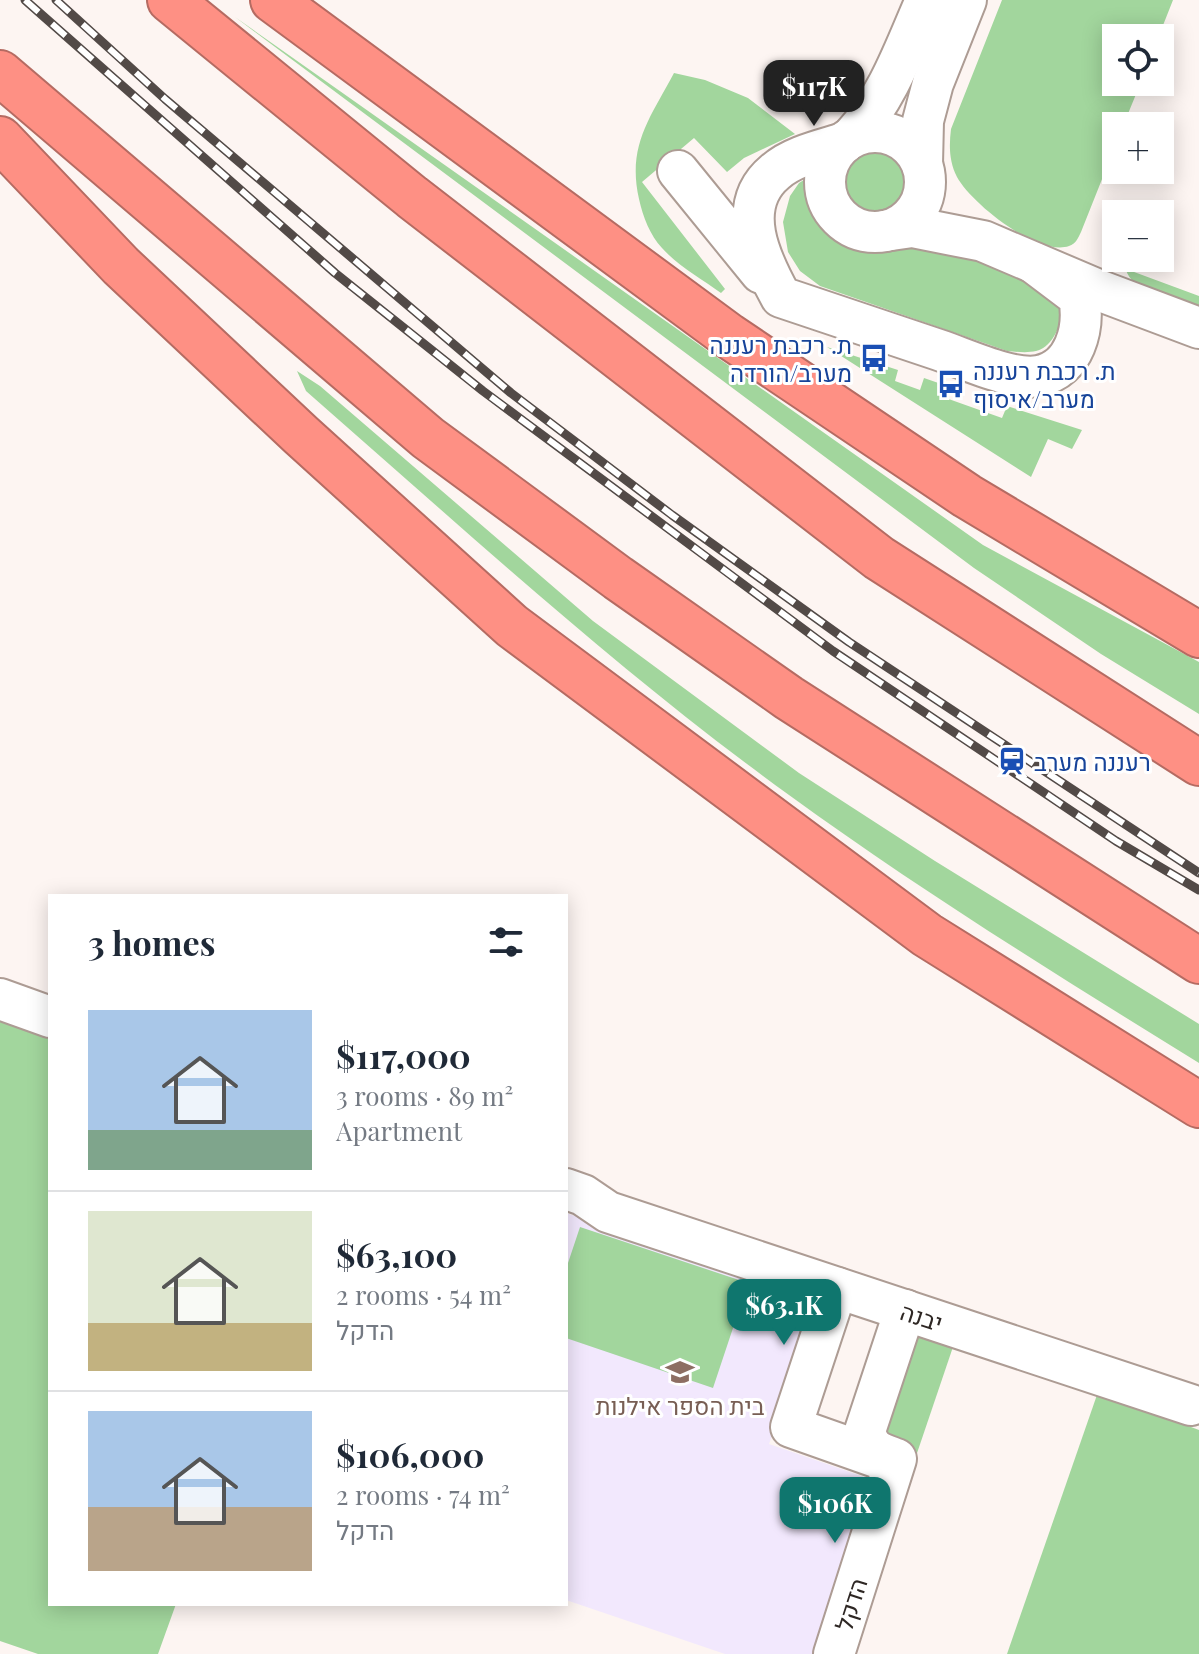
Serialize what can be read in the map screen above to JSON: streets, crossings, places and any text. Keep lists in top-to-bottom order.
{
  "streets": {
    "street": ["יבנה", "הדקל"]
  },
  "places": {
    "bus stop": ["ת. רכבת רעננה מערב/הורדה", "ת. רכבת רעננה מערב/איסוף"],
    "station": ["רעננה מערב"],
    "school or university": ["בית הספר אילנות"]
  },
  "page": {
    "map_buttons": ["+", "−"],
    "price": ["$117K", "$63.1K", "$106K"],
    "heading": "3 homes",
    "list": [
      {
        "name": "$117,000",
        "note": "3 rooms · 89 m² · Apartment"
      },
      {
        "name": "$63,100",
        "note": "2 rooms · 54 m² · הדקל"
      },
      {
        "name": "$106,000",
        "note": "2 rooms · 74 m² · הדקל"
      }
    ]
  }
}
